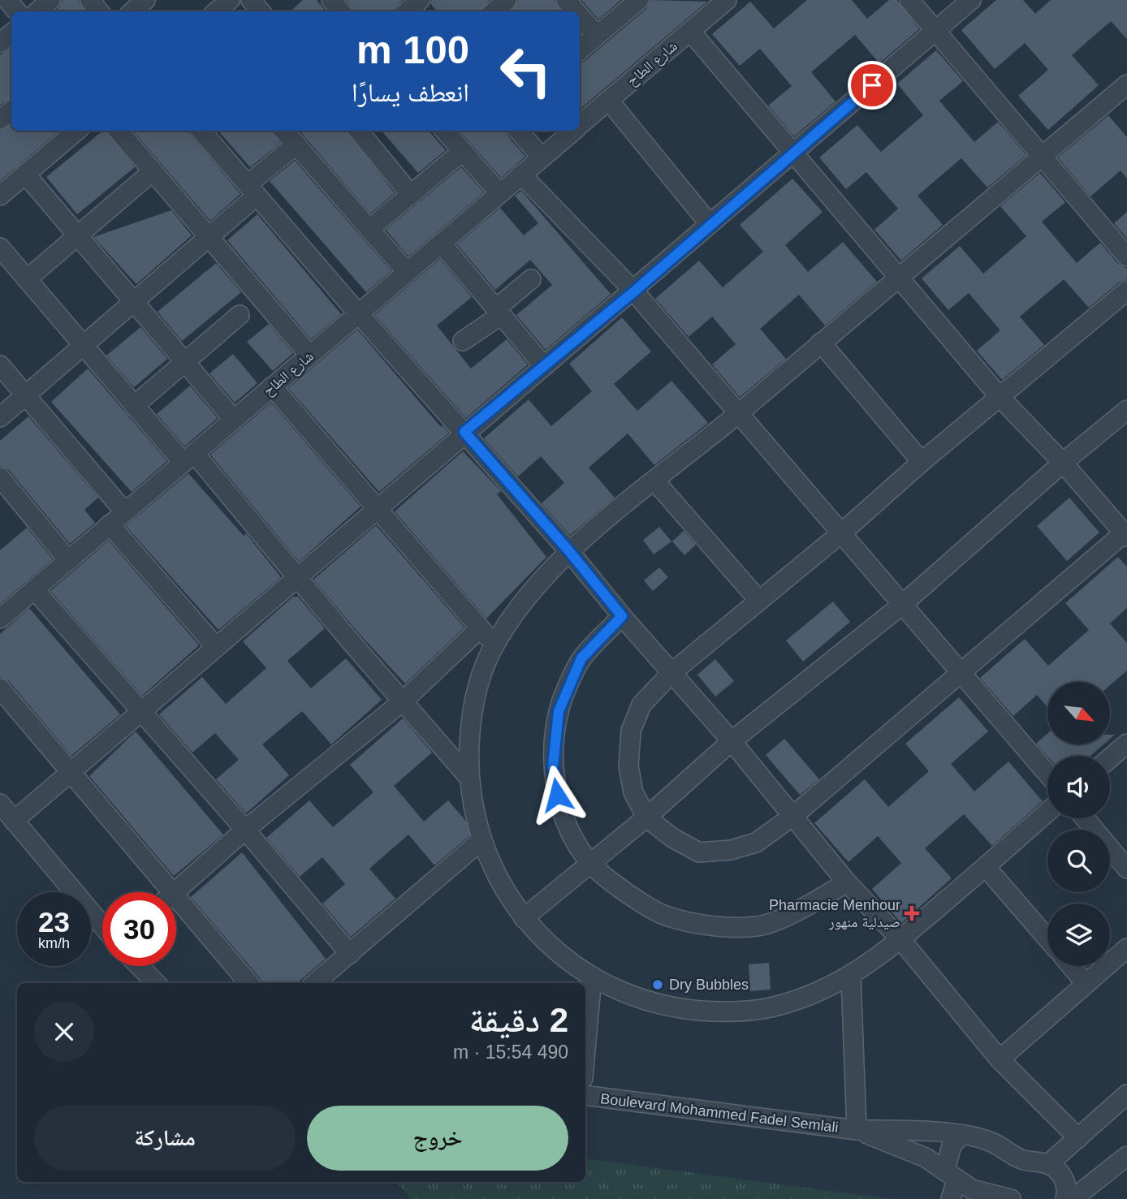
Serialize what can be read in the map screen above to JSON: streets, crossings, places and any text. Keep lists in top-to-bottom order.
{
  "streets": {
    "street": ["شارع الطاح", "Boulevard Mohammed Fadel Semlali"]
  },
  "places": {
    "health": ["Pharmacie Menhour صيدلية منهور"],
    "other": ["Dry Bubbles"]
  },
  "north": "bottom right",
  "page": {
    "turn": ["100 m", "انعطف يسارًا"],
    "speed": "23 km/h",
    "limit": "30",
    "heading": ["2 دقيقة", "490 m · 15:54"],
    "buttons": ["خروج", "مشاركة"]
  }
}
